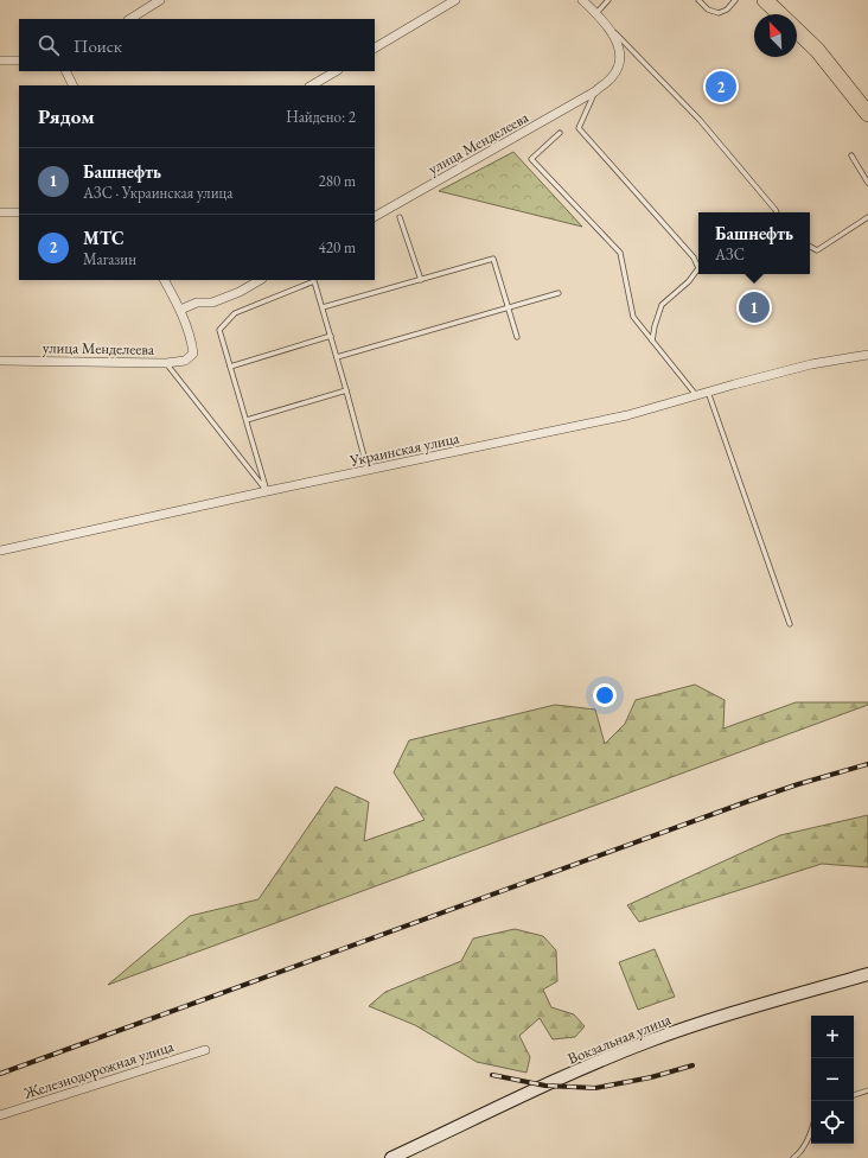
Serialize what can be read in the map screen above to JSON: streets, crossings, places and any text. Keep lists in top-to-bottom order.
{
  "streets": {
    "street": [
      "улица Менделеева",
      "Украинская улица",
      "Вокзальная улица",
      "Железнодорожная улица"
    ]
  },
  "north": "top left",
  "page": {
    "search": "Поиск",
    "pins": ["2", "1"],
    "heading": ["Рядом", "Найдено: 2"],
    "list": [
      {
        "mark": "1",
        "name": "Башнефть",
        "note": "АЗС · Украинская улица",
        "value": "280 m"
      },
      {
        "mark": "2",
        "name": "МТС",
        "note": "Магазин",
        "value": "420 m"
      }
    ],
    "popup": ["Башнефть", "АЗС"],
    "map_buttons": ["+", "−"]
  }
}
